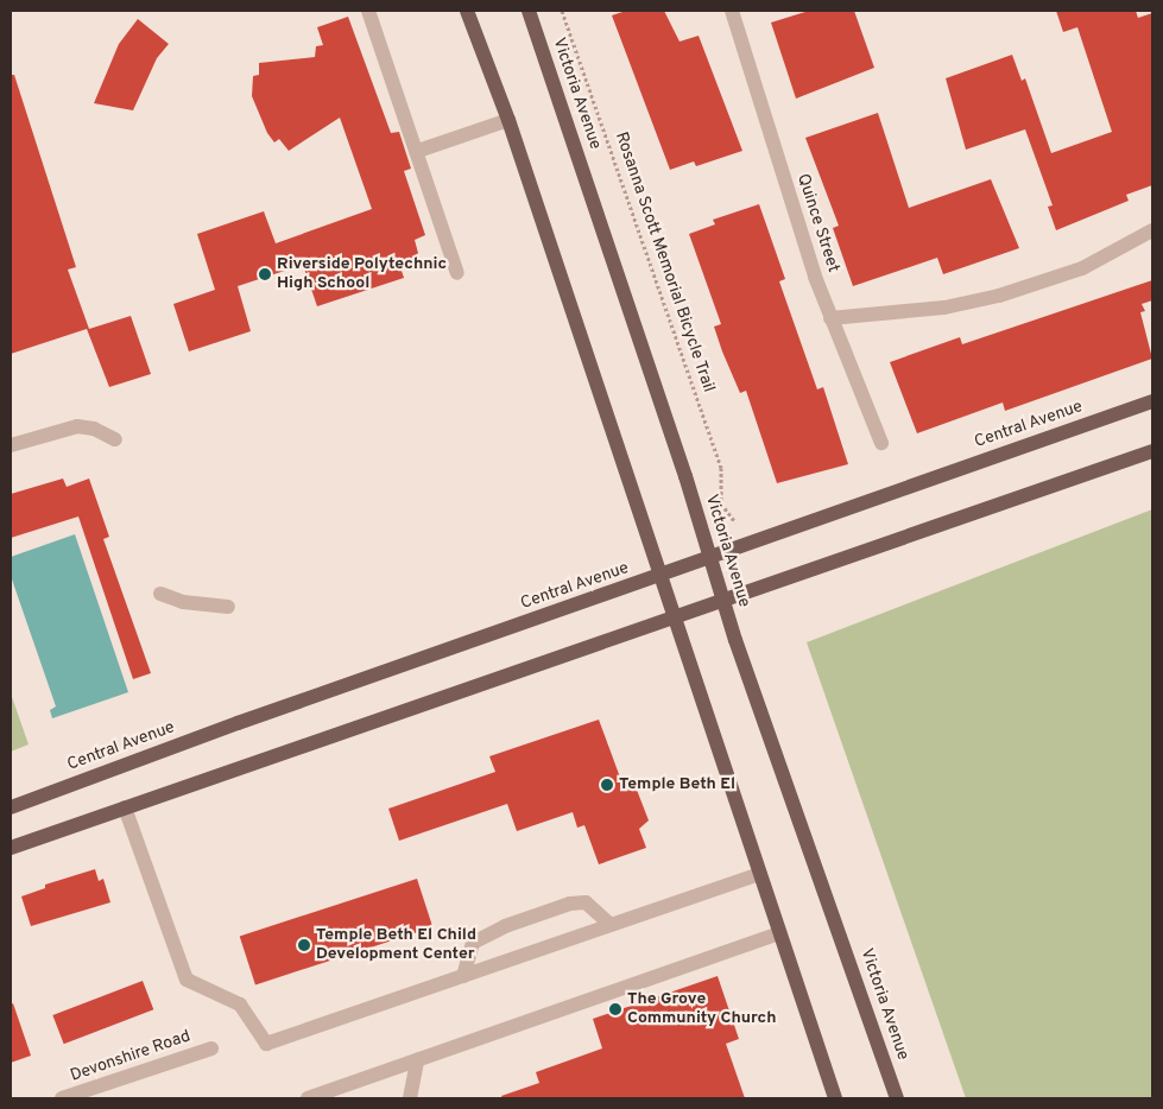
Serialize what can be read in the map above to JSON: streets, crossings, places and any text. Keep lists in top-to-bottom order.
{
  "streets": {
    "main road": ["Victoria Avenue", "Central Avenue"],
    "street": ["Quince Street", "Devonshire Road"],
    "path": ["Rosanna Scott Memorial Bicycle Trail"]
  },
  "crossings": [
    ["Victoria Avenue", "Central Avenue"]
  ],
  "places": [
    "Riverside Polytechnic High School",
    "Temple Beth El",
    "Temple Beth El Child Development Center",
    "The Grove Community Church"
  ]
}
